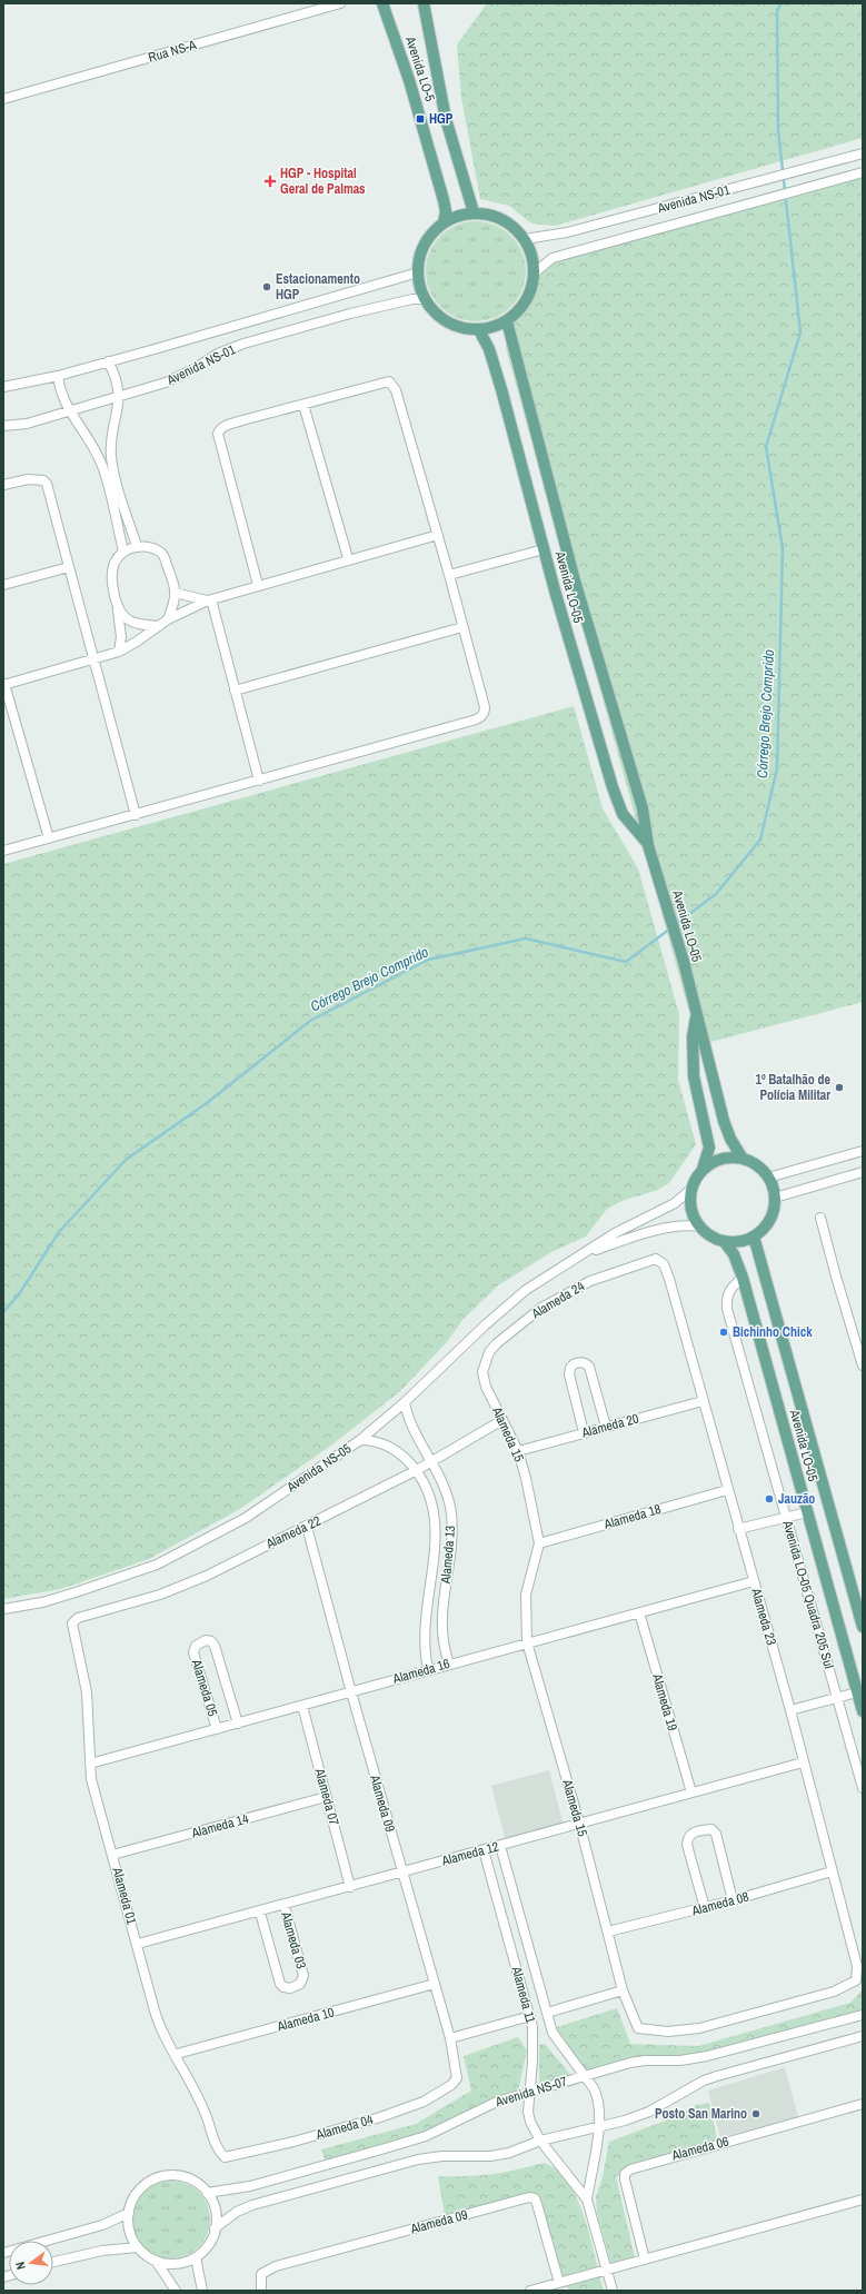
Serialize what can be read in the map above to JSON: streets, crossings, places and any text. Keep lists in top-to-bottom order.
{
  "streets": {
    "main road": ["Avenida LO-5", "Avenida LO-05"],
    "street": [
      "Rua NS-A",
      "Avenida NS-01",
      "Alameda 24",
      "Alameda 20",
      "Alameda 15",
      "Avenida NS-05",
      "Alameda 18",
      "Alameda 22",
      "Alameda 13",
      "Avenida LO-05 Quadra 205 Sul",
      "Alameda 23",
      "Alameda 16",
      "Alameda 05",
      "Alameda 19",
      "Alameda 07",
      "Alameda 09",
      "Alameda 14",
      "Alameda 12",
      "Alameda 01",
      "Alameda 08",
      "Alameda 03",
      "Alameda 11",
      "Alameda 10",
      "Avenida NS-07",
      "Alameda 04",
      "Alameda 06"
    ]
  },
  "crossings": [
    ["Avenida LO-5", "Avenida NS-01"],
    ["Avenida LO-5", "Avenida LO-05"],
    ["Avenida NS-01", "Avenida LO-05"],
    ["Avenida LO-05", "Avenida NS-05"],
    ["Avenida LO-05", "Avenida LO-05 Quadra 205 Sul"],
    ["Alameda 24", "Alameda 15"],
    ["Alameda 24", "Alameda 23"],
    ["Alameda 20", "Alameda 15"],
    ["Alameda 20", "Alameda 23"],
    ["Alameda 15", "Alameda 18"],
    ["Alameda 15", "Alameda 22"],
    ["Alameda 15", "Alameda 23"],
    ["Alameda 15", "Alameda 16"],
    ["Alameda 15", "Alameda 12"],
    ["Alameda 15", "Alameda 08"],
    ["Avenida NS-05", "Alameda 13"],
    ["Alameda 18", "Alameda 23"],
    ["Alameda 22", "Alameda 13"],
    ["Alameda 22", "Alameda 09"],
    ["Alameda 22", "Alameda 01"],
    ["Alameda 13", "Alameda 16"],
    ["Alameda 23", "Alameda 16"],
    ["Alameda 23", "Alameda 12"],
    ["Alameda 23", "Alameda 08"],
    ["Alameda 16", "Alameda 05"],
    ["Alameda 16", "Alameda 19"],
    ["Alameda 16", "Alameda 07"],
    ["Alameda 16", "Alameda 09"],
    ["Alameda 16", "Alameda 01"],
    ["Alameda 19", "Alameda 12"],
    ["Alameda 07", "Alameda 14"],
    ["Alameda 07", "Alameda 12"],
    ["Alameda 09", "Alameda 12"],
    ["Alameda 09", "Alameda 10"],
    ["Alameda 09", "Alameda 04"],
    ["Alameda 14", "Alameda 01"],
    ["Alameda 12", "Alameda 01"],
    ["Alameda 12", "Alameda 03"],
    ["Alameda 12", "Alameda 11"],
    ["Alameda 01", "Alameda 10"],
    ["Alameda 01", "Alameda 04"],
    ["Alameda 11", "Avenida NS-07"]
  ],
  "water": ["Córrego Brejo Comprido"],
  "places": {
    "transit": ["HGP"],
    "health": ["HGP - Hospital Geral de Palmas"],
    "other": [
      "Estacionamento HGP",
      "1º Batalhão de Polícia Militar",
      "Bichinho Chick",
      "Jauzão",
      "Posto San Marino"
    ]
  },
  "north": "left"
}
